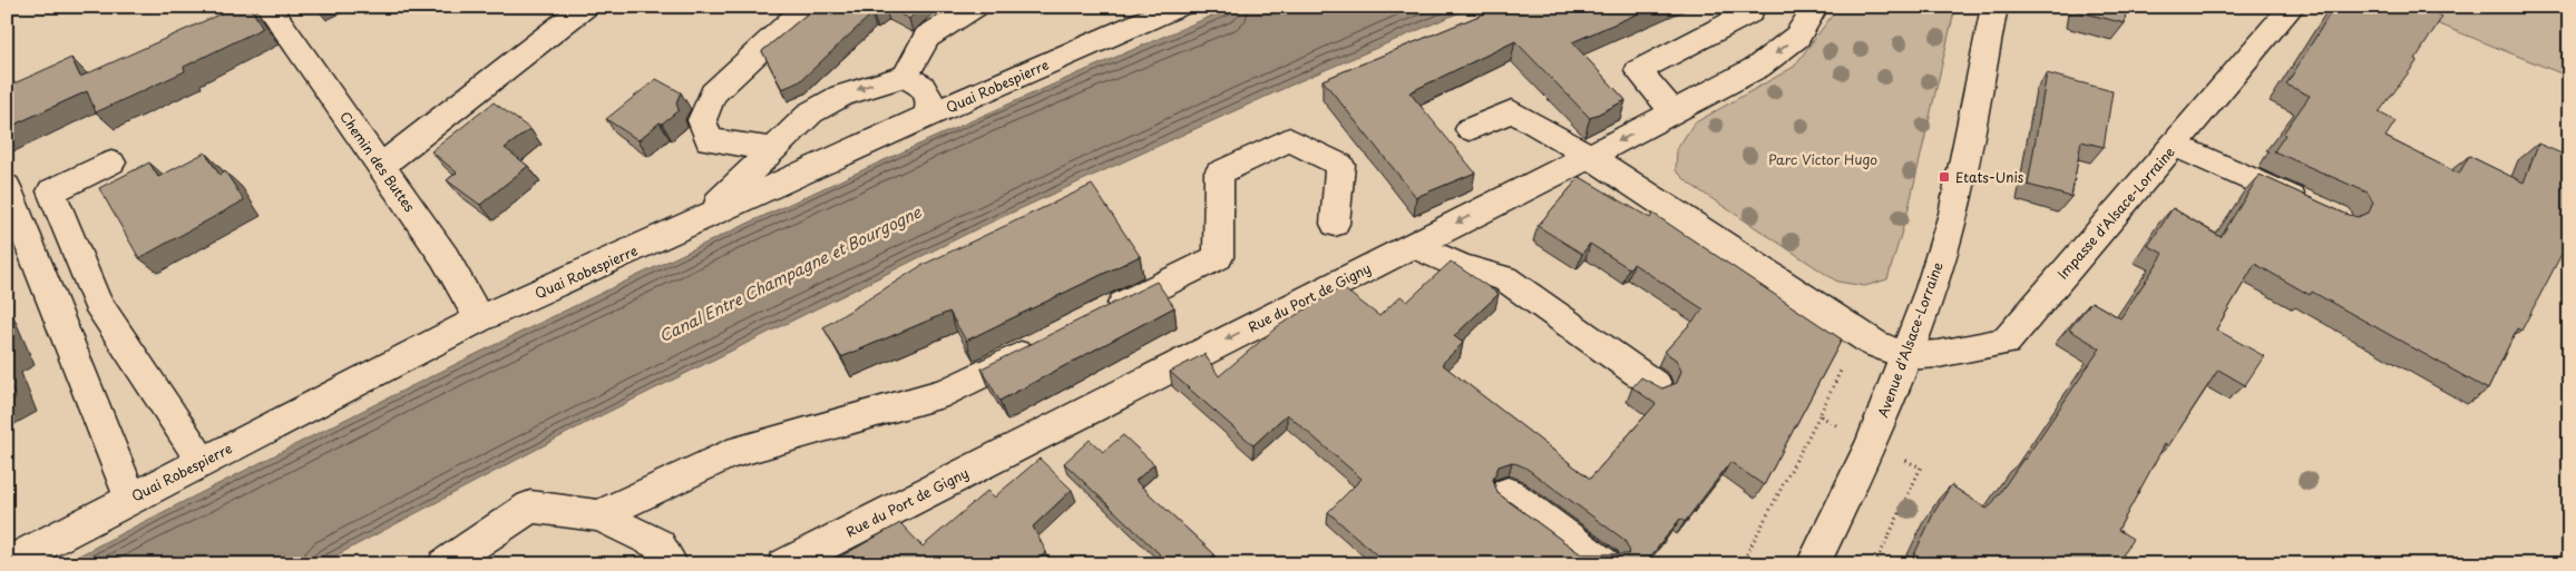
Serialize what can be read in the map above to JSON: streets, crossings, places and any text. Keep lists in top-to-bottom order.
{
  "streets": {
    "street": [
      "Quai Robespierre",
      "Chemin des Buttes",
      "Impasse d'Alsace-Lorraine",
      "Rue du Port de Gigny",
      "Avenue d'Alsace-Lorraine"
    ]
  },
  "crossings": [
    ["Quai Robespierre", "Chemin des Buttes"],
    ["Impasse d'Alsace-Lorraine", "Avenue d'Alsace-Lorraine"]
  ],
  "one_way": ["Rue du Port de Gigny"],
  "water": ["Canal Entre Champagne et Bourgogne"],
  "parks": ["Parc Victor Hugo"],
  "places": {
    "transit": ["Etats-Unis"]
  }
}
